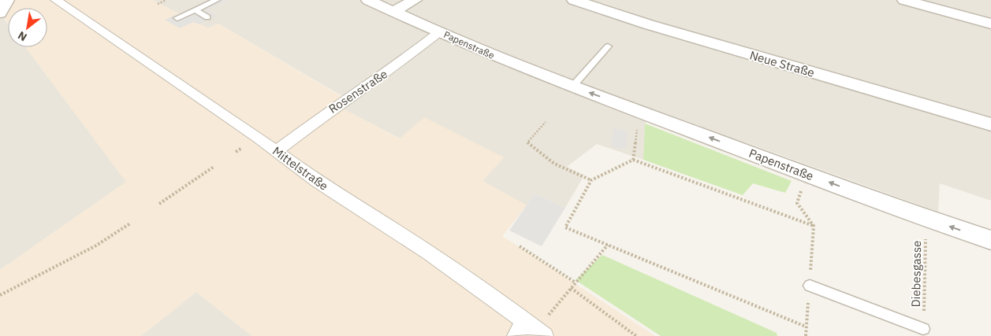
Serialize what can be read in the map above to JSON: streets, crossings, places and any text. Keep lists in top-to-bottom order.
{
  "streets": {
    "street": [
      "Papenstraße",
      "Neue Straße",
      "Rosenstraße",
      "Mittelstraße"
    ],
    "path": ["Diebesgasse"]
  },
  "crossings": [
    ["Papenstraße", "Rosenstraße"],
    ["Papenstraße", "Diebesgasse"],
    ["Rosenstraße", "Mittelstraße"]
  ],
  "one_way": ["Papenstraße"],
  "north": "bottom left"
}
